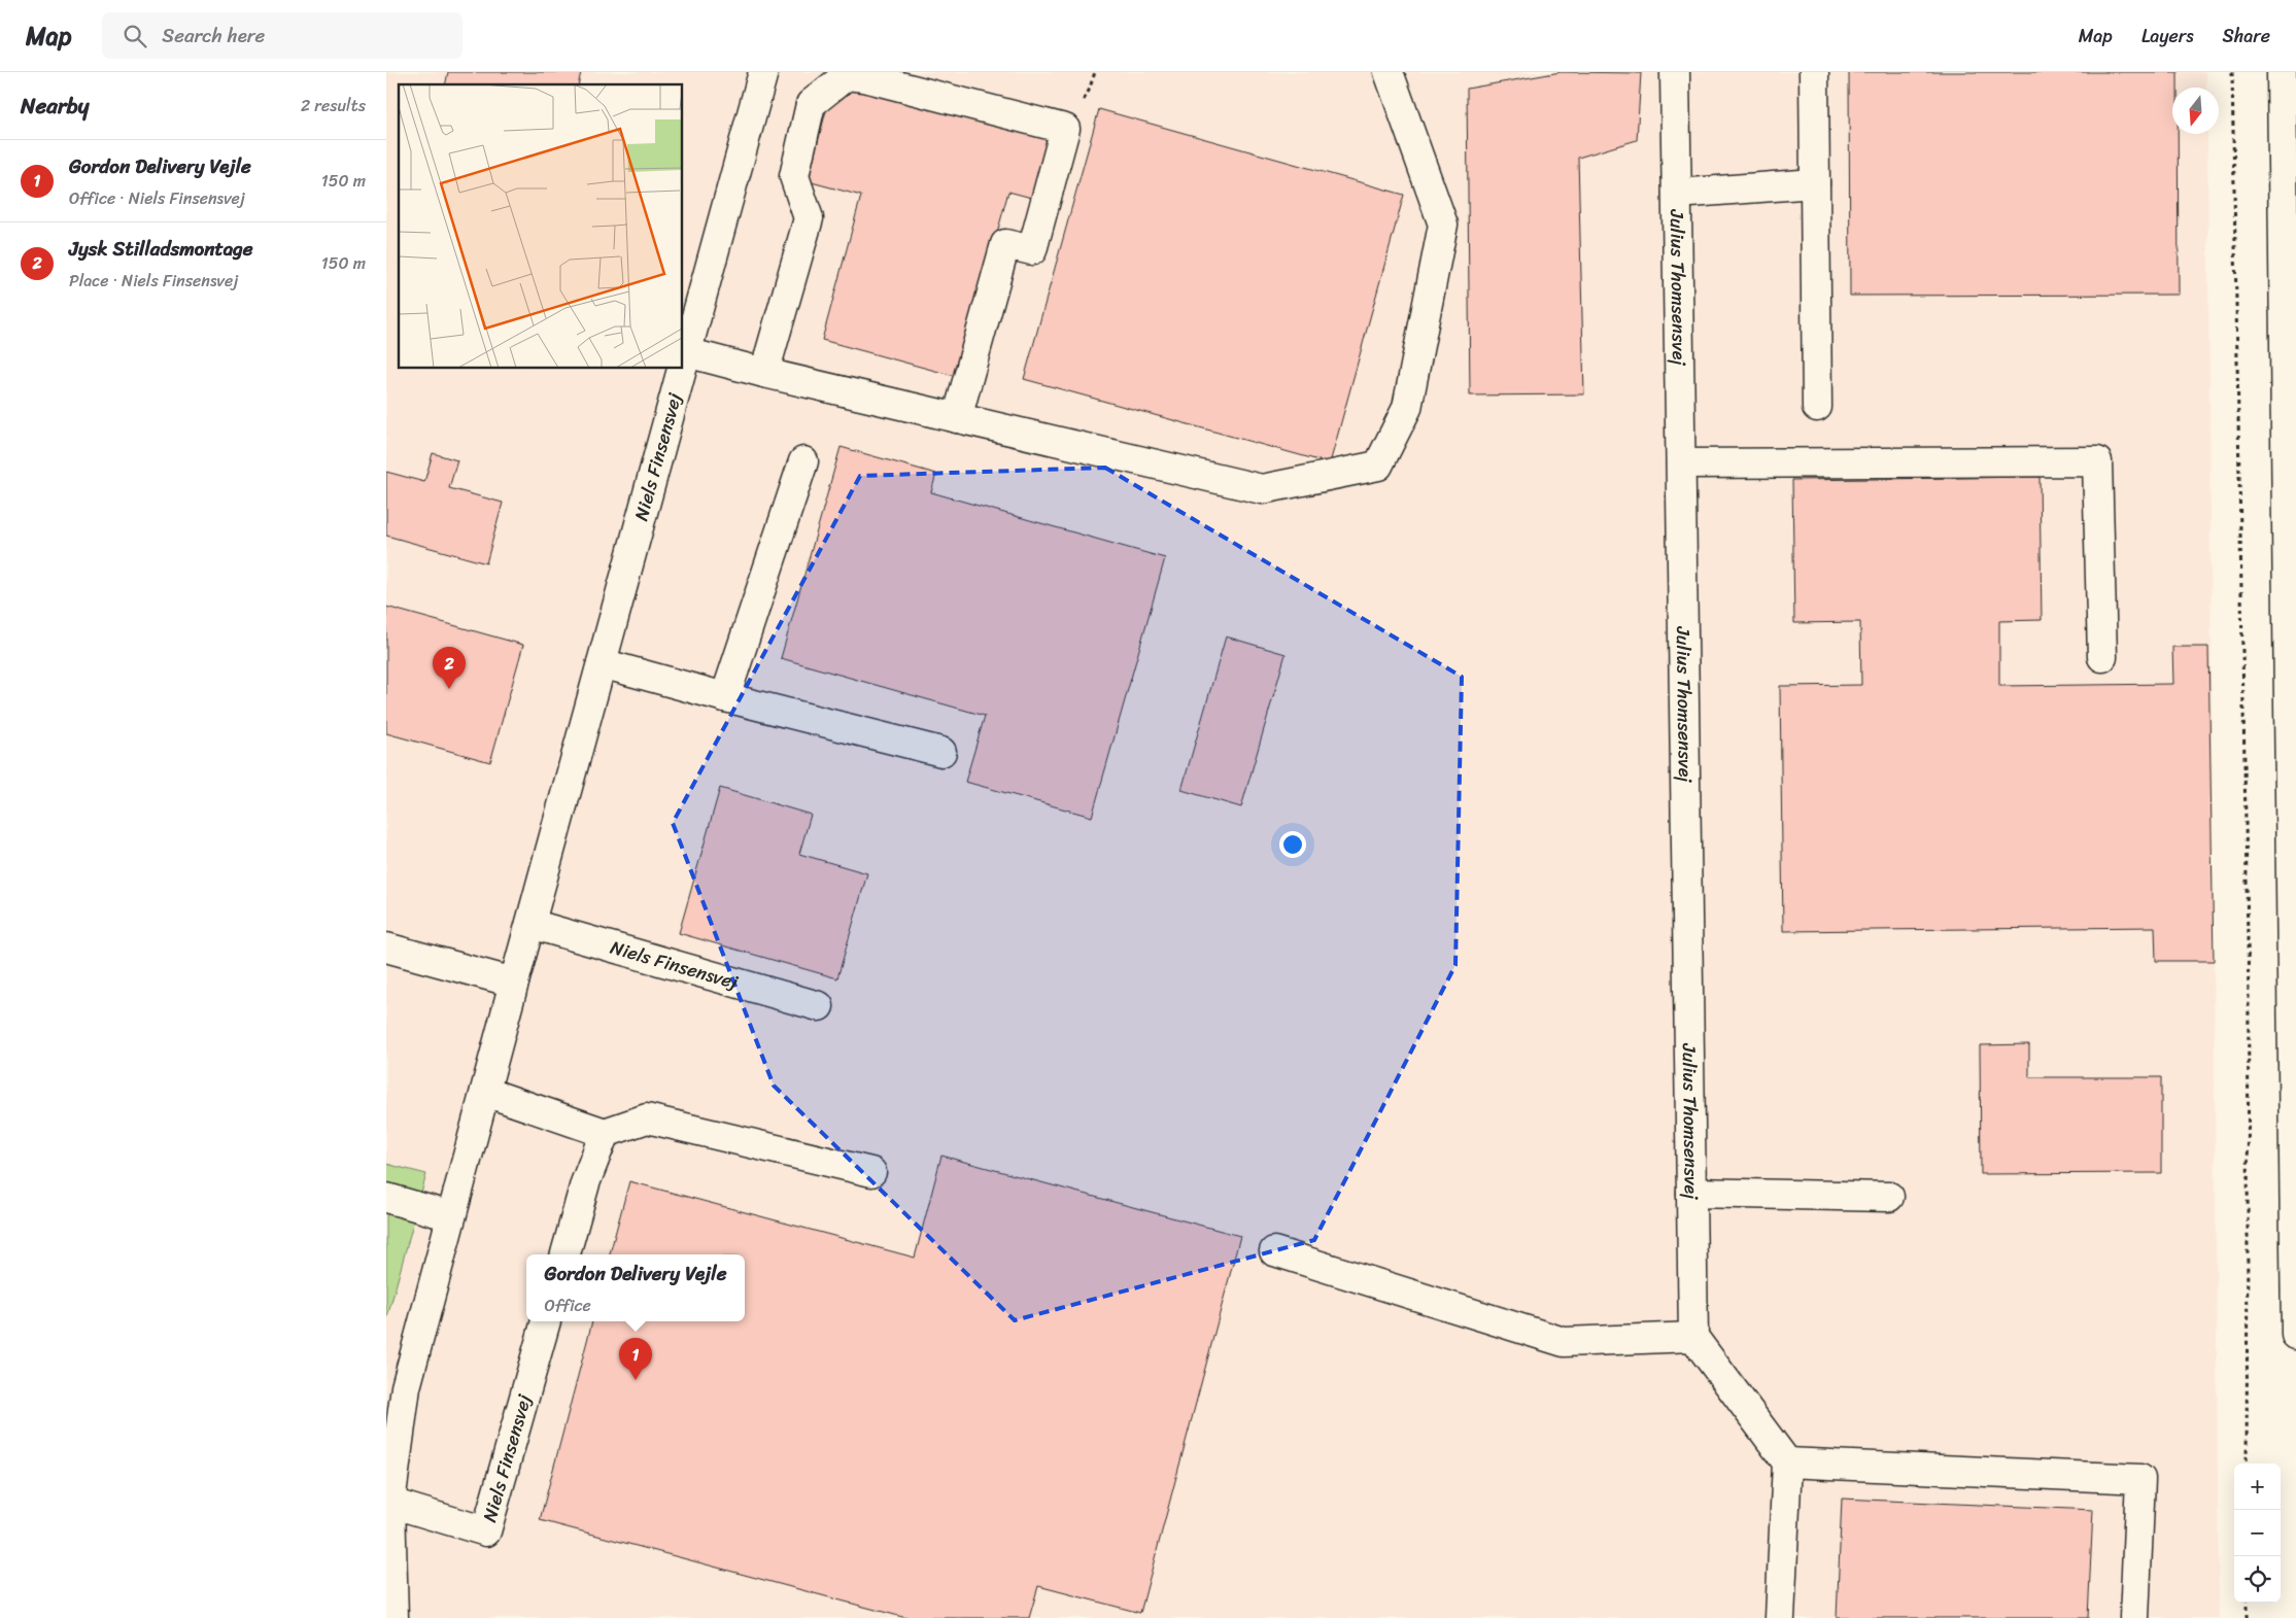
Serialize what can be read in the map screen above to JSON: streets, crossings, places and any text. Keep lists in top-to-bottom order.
{
  "streets": {
    "street": ["Julius Thomsensvej", "Niels Finsensvej"]
  },
  "north": "bottom",
  "page": {
    "header": "Map",
    "search": "Search here",
    "nav": ["Map", "Layers", "Share"],
    "heading": ["Nearby", "2 results"],
    "list": [
      {
        "mark": "1",
        "name": "Gordon Delivery Vejle",
        "note": "Office · Niels Finsensvej",
        "value": "150 m"
      },
      {
        "mark": "2",
        "name": "Jysk Stilladsmontage",
        "note": "Place · Niels Finsensvej",
        "value": "150 m"
      }
    ],
    "pins": ["2", "1"],
    "popup": ["Gordon Delivery Vejle", "Office"],
    "map_buttons": ["+", "−"]
  }
}
